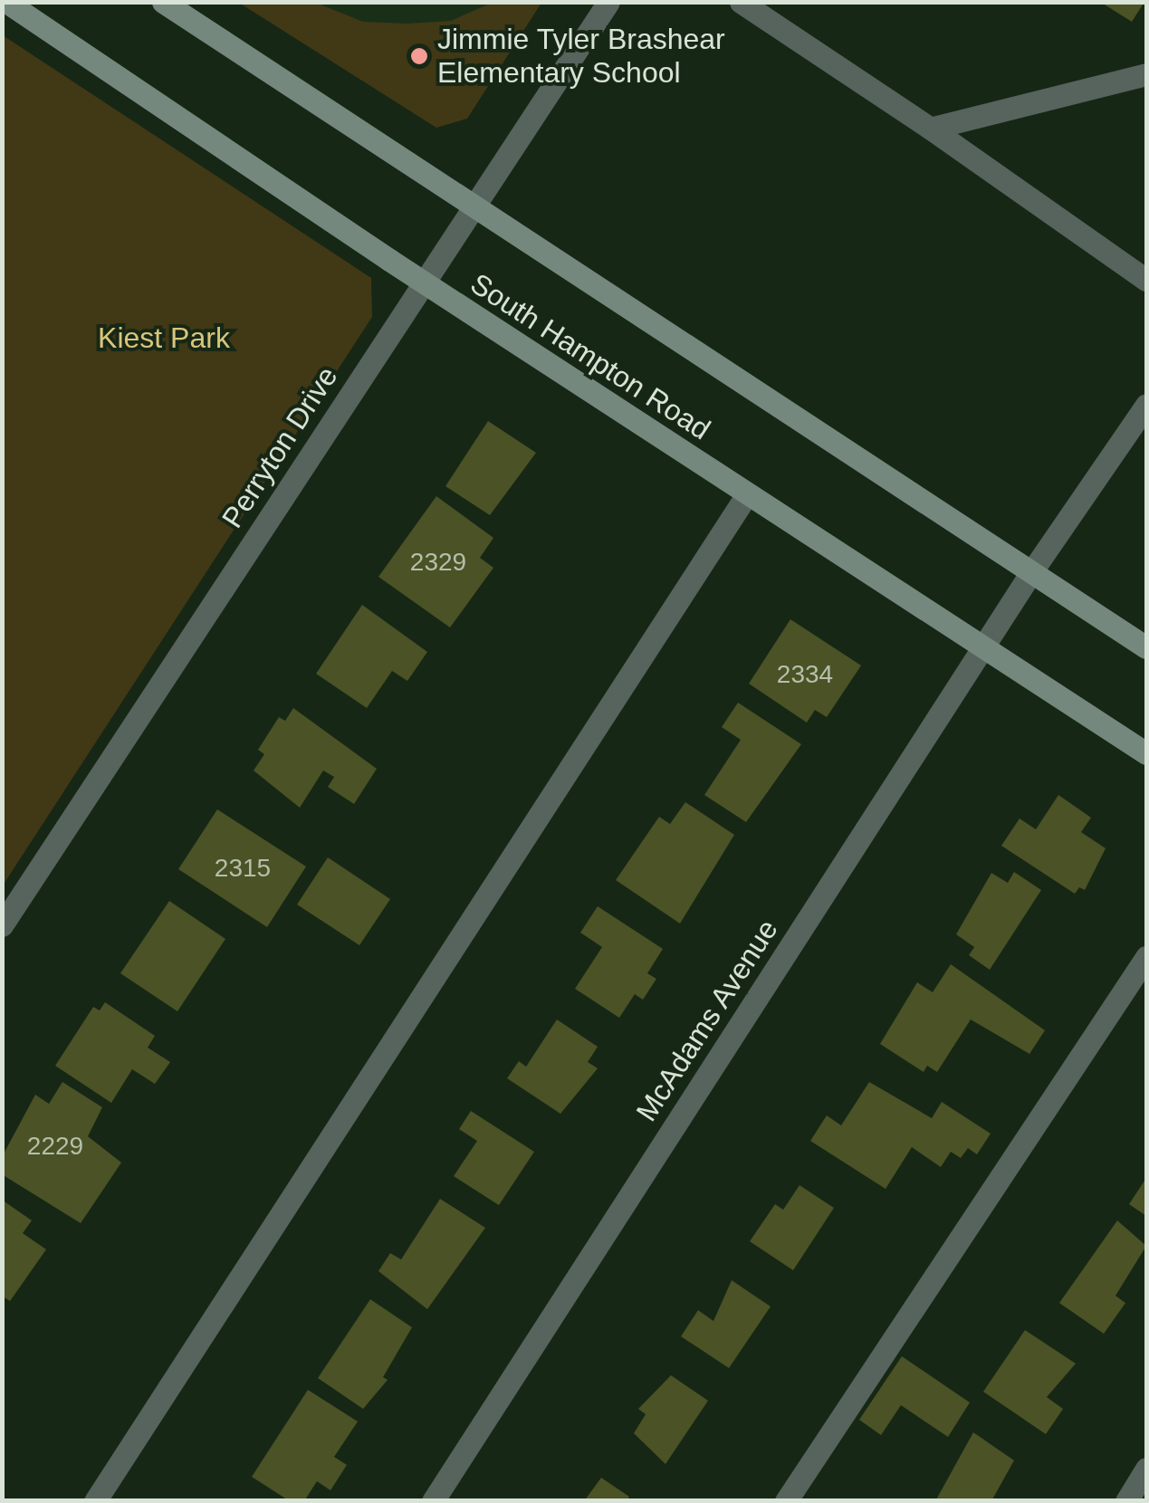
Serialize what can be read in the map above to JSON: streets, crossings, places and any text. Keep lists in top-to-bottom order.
{
  "streets": {
    "main road": ["South Hampton Road"],
    "street": ["Perryton Drive", "McAdams Avenue"]
  },
  "crossings": [
    ["South Hampton Road", "Perryton Drive"],
    ["South Hampton Road", "McAdams Avenue"]
  ],
  "parks": ["Kiest Park"],
  "places": ["Jimmie Tyler Brashear Elementary School"],
  "house_numbers": [
    "2329",
    "2334",
    "2315",
    "2229"
  ]
}
